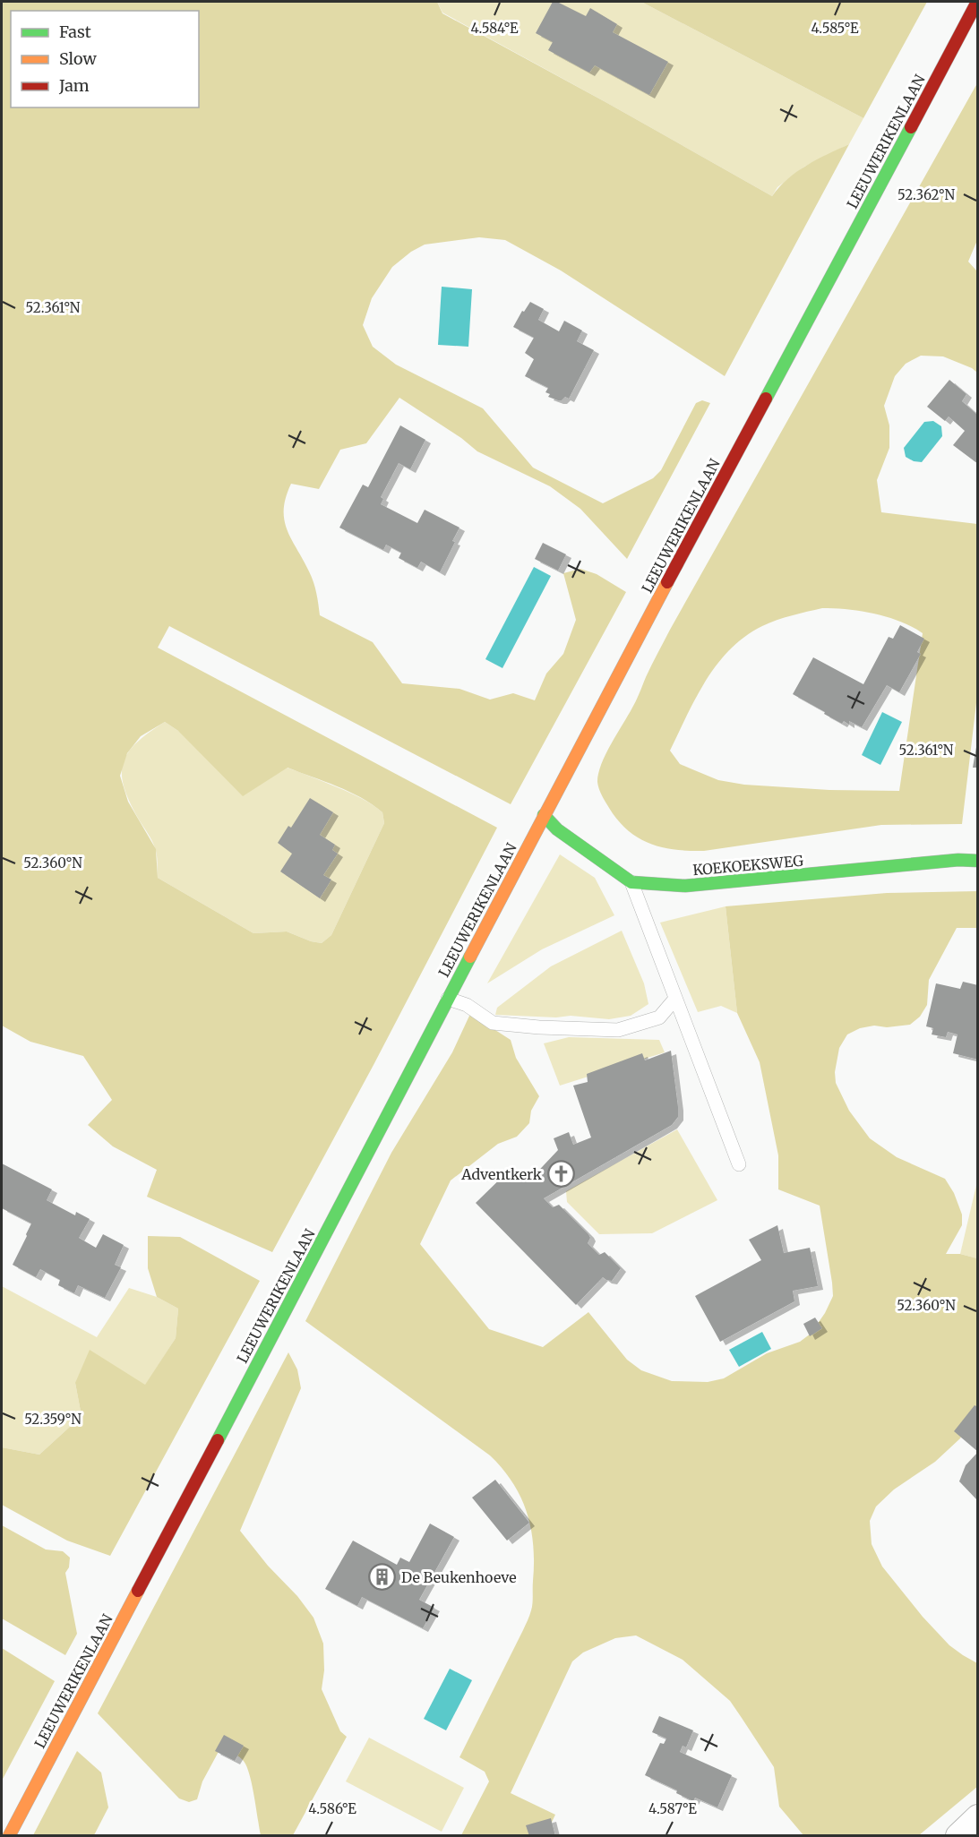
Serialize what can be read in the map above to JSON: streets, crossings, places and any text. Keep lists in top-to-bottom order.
{
  "streets": {
    "street": ["LEEUWERIKENLAAN", "KOEKOEKSWEG"]
  },
  "places": {
    "church": ["Adventkerk"],
    "building": ["De Beukenhoeve"]
  },
  "legend": ["Fast", "Slow", "Jam"],
  "coordinates": [
    "4.584°E",
    "4.585°E",
    "52.362°N",
    "52.361°N",
    "52.360°N",
    "52.359°N",
    "4.586°E",
    "4.587°E"
  ]
}
